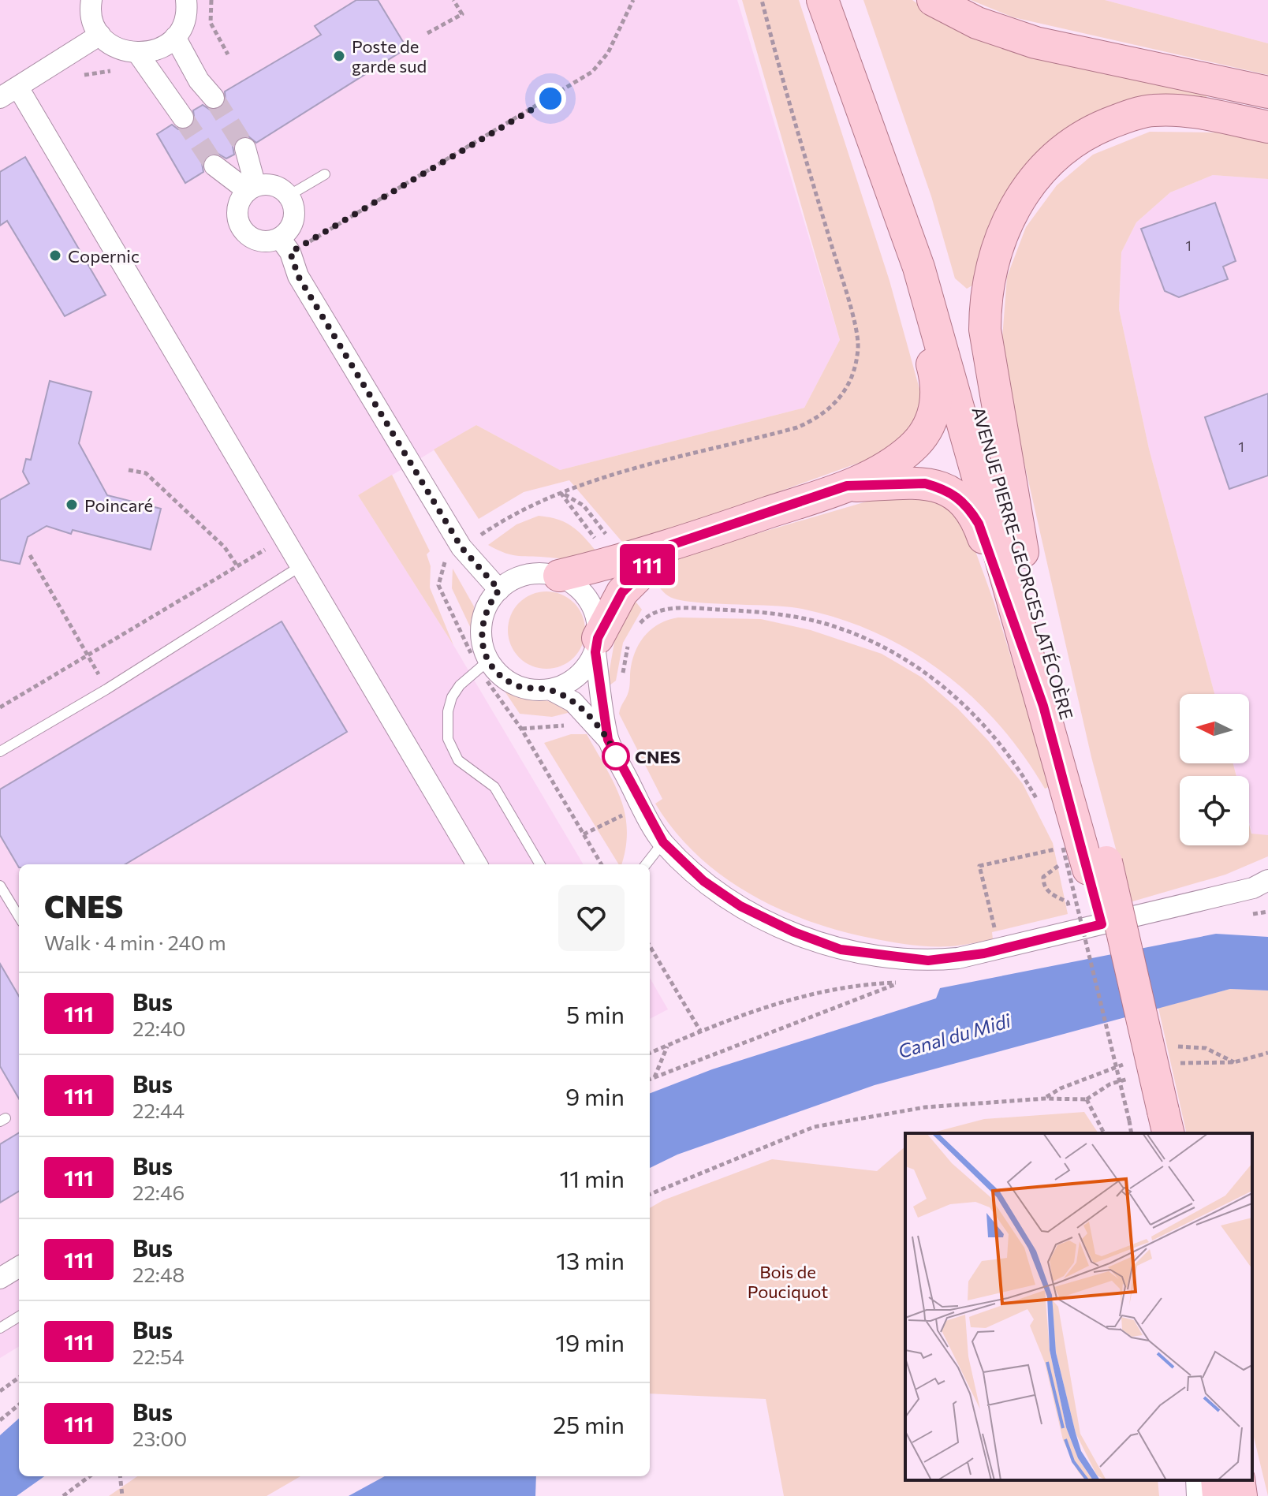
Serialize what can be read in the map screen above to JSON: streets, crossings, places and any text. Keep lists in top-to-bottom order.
{
  "streets": {
    "main road": ["AVENUE PIERRE-GEORGES LATÉCOÈRE"]
  },
  "water": ["Canal du Midi"],
  "parks": ["Bois de Pouciquot"],
  "places": [
    "Poste de garde sud",
    "Copernic",
    "Poincaré",
    "CNES"
  ],
  "lines": ["bus line 111"],
  "house_numbers": ["1", "1"],
  "north": "left",
  "page": {
    "on_map": "111",
    "heading": ["CNES", "Walk · 4 min · 240 m"],
    "list": [
      {
        "mark": "111",
        "name": "Bus",
        "note": "22:40",
        "value": "5 min"
      },
      {
        "mark": "111",
        "name": "Bus",
        "note": "22:44",
        "value": "9 min"
      },
      {
        "mark": "111",
        "name": "Bus",
        "note": "22:46",
        "value": "11 min"
      },
      {
        "mark": "111",
        "name": "Bus",
        "note": "22:48",
        "value": "13 min"
      },
      {
        "mark": "111",
        "name": "Bus",
        "note": "22:54",
        "value": "19 min"
      },
      {
        "mark": "111",
        "name": "Bus",
        "note": "23:00",
        "value": "25 min"
      }
    ]
  }
}
